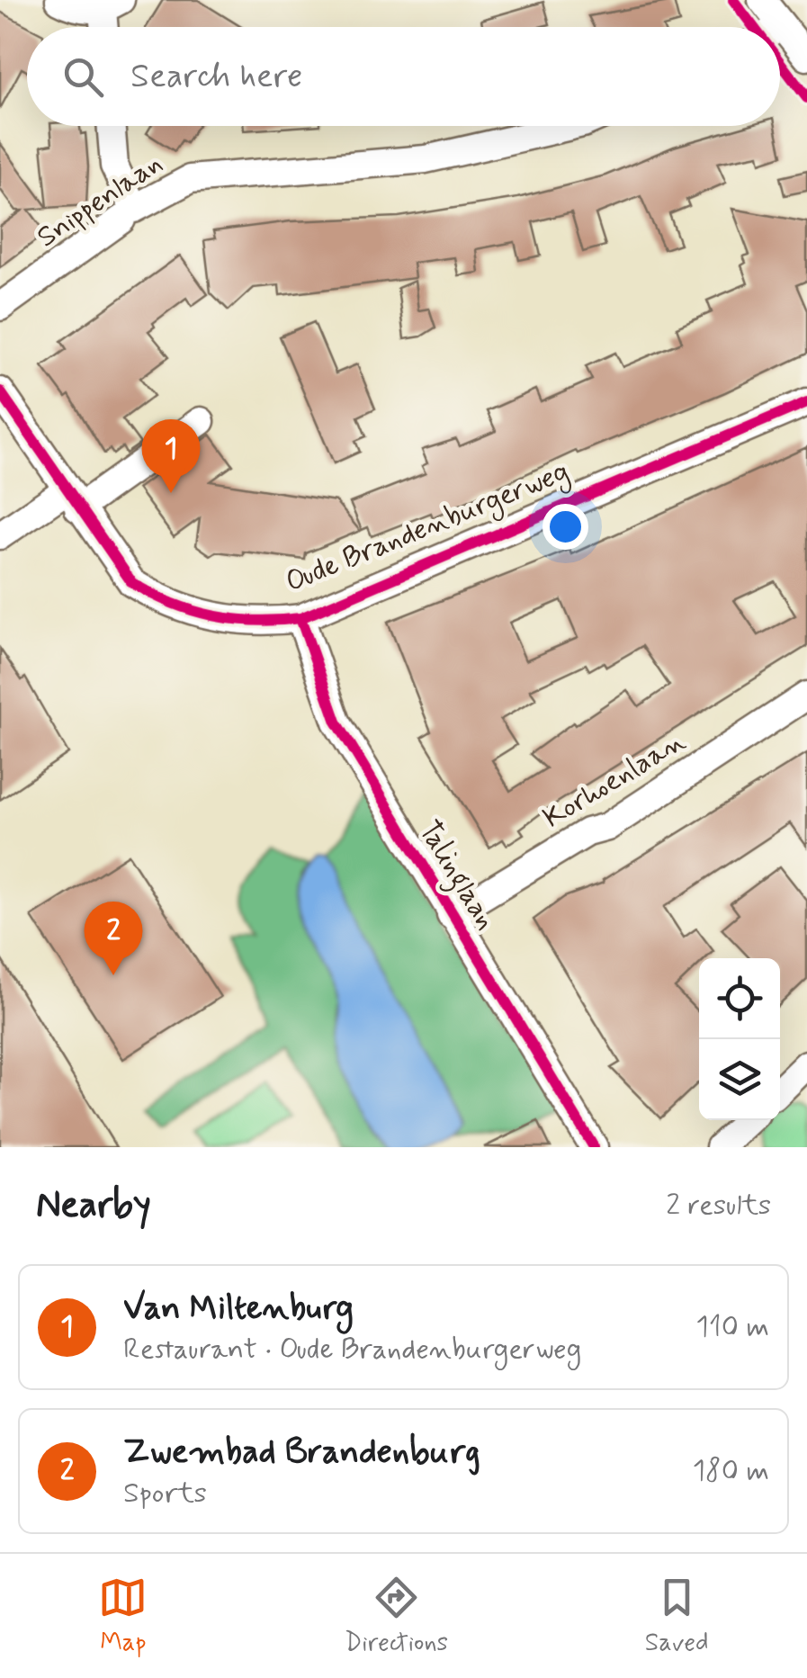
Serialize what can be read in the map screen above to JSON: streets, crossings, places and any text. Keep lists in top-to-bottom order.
{
  "streets": {
    "street": [
      "Snippenlaan",
      "Oude Brandenburgerweg",
      "Korhoenlaan",
      "Talinglaan"
    ]
  },
  "crossings": [
    ["Oude Brandenburgerweg", "Talinglaan"],
    ["Korhoenlaan", "Talinglaan"]
  ],
  "page": {
    "search": "Search here",
    "pins": ["1", "2"],
    "heading": ["Nearby", "2 results"],
    "list": [
      {
        "mark": "1",
        "name": "Van Miltenburg",
        "note": "Restaurant · Oude Brandenburgerweg",
        "value": "110 m"
      },
      {
        "mark": "2",
        "name": "Zwembad Brandenburg",
        "note": "Sports",
        "value": "180 m"
      }
    ],
    "nav": ["Map", "Directions", "Saved"]
  }
}
